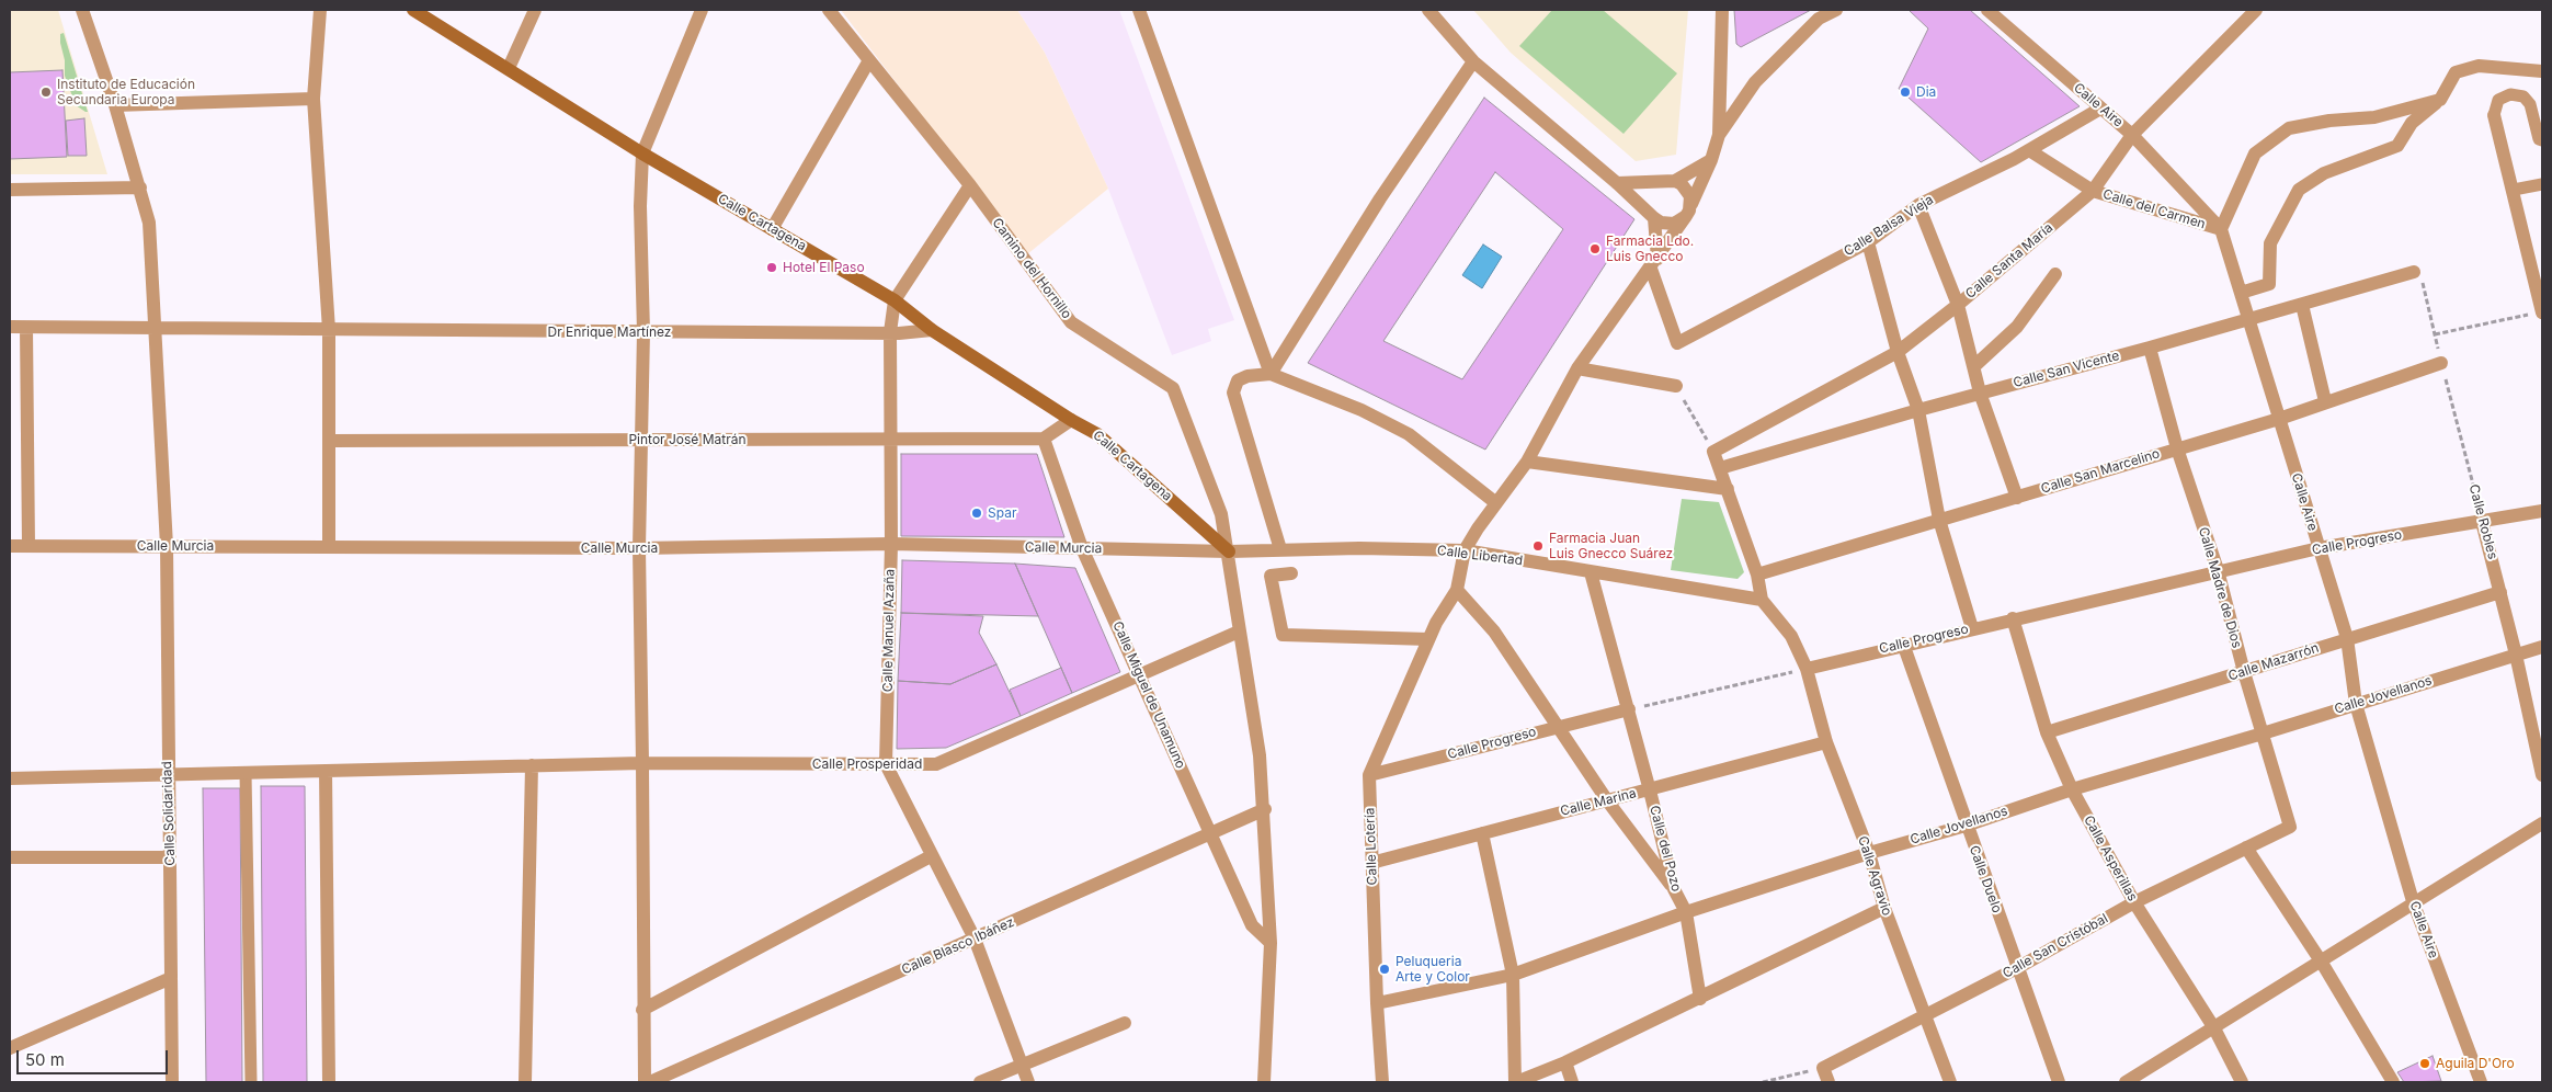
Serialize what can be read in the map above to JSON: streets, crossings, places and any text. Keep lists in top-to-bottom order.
{
  "streets": {
    "main road": ["Calle Cartagena"],
    "street": [
      "Calle Aire",
      "Calle del Carmen",
      "Calle Balsa Vieja",
      "Calle Santa María",
      "Camino del Hornillo",
      "Dr Enrique Martínez",
      "Calle San Vicente",
      "Pintor José Matrán",
      "Calle San Marcelino",
      "Calle Robles",
      "Calle Progreso",
      "Calle Murcia",
      "Calle Libertad",
      "Calle Madre de Dios",
      "Calle Manuel Azaña",
      "Calle Mazarrón",
      "Calle Miguel de Unamuno",
      "Calle Jovellanos",
      "Calle Prosperidad",
      "Calle Marina",
      "Calle Solidaridad",
      "Calle Lotería",
      "Calle del Pozo",
      "Calle Asperillas",
      "Calle Agravio",
      "Calle Duelo",
      "Calle Blasco Ibáñez",
      "Calle San Cristóbal"
    ]
  },
  "crossings": [
    ["Calle Aire", "Calle del Carmen"],
    ["Calle Aire", "Calle Balsa Vieja"],
    ["Calle Aire", "Calle Santa María"],
    ["Calle Aire", "Calle San Vicente"],
    ["Calle Aire", "Calle San Marcelino"],
    ["Calle Aire", "Calle Progreso"],
    ["Calle Aire", "Calle Mazarrón"],
    ["Calle Aire", "Calle Jovellanos"],
    ["Calle del Carmen", "Calle Balsa Vieja"],
    ["Calle del Carmen", "Calle Santa María"],
    ["Calle Cartagena", "Camino del Hornillo"],
    ["Calle Cartagena", "Dr Enrique Martínez"],
    ["Calle Cartagena", "Calle Murcia"],
    ["Calle Cartagena", "Calle Libertad"],
    ["Calle Cartagena", "Calle Manuel Azaña"],
    ["Calle Santa María", "Calle San Vicente"],
    ["Camino del Hornillo", "Calle Murcia"],
    ["Camino del Hornillo", "Calle Libertad"],
    ["Camino del Hornillo", "Calle Miguel de Unamuno"],
    ["Camino del Hornillo", "Calle Prosperidad"],
    ["Camino del Hornillo", "Calle Blasco Ibáñez"],
    ["Dr Enrique Martínez", "Calle Manuel Azaña"],
    ["Dr Enrique Martínez", "Calle Solidaridad"],
    ["Calle San Vicente", "Calle Robles"],
    ["Calle San Vicente", "Calle Madre de Dios"],
    ["Pintor José Matrán", "Calle Manuel Azaña"],
    ["Pintor José Matrán", "Calle Miguel de Unamuno"],
    ["Calle San Marcelino", "Calle Robles"],
    ["Calle San Marcelino", "Calle Madre de Dios"],
    ["Calle Robles", "Calle Progreso"],
    ["Calle Robles", "Calle Mazarrón"],
    ["Calle Robles", "Calle Jovellanos"],
    ["Calle Progreso", "Calle Madre de Dios"],
    ["Calle Progreso", "Calle Lotería"],
    ["Calle Progreso", "Calle del Pozo"],
    ["Calle Progreso", "Calle Asperillas"],
    ["Calle Progreso", "Calle Agravio"],
    ["Calle Progreso", "Calle Duelo"],
    ["Calle Murcia", "Calle Libertad"],
    ["Calle Murcia", "Calle Manuel Azaña"],
    ["Calle Murcia", "Calle Miguel de Unamuno"],
    ["Calle Murcia", "Calle Solidaridad"],
    ["Calle Libertad", "Calle del Pozo"],
    ["Calle Libertad", "Calle Agravio"],
    ["Calle Madre de Dios", "Calle Mazarrón"],
    ["Calle Madre de Dios", "Calle Jovellanos"],
    ["Calle Madre de Dios", "Calle San Cristóbal"],
    ["Calle Manuel Azaña", "Calle Prosperidad"],
    ["Calle Manuel Azaña", "Calle Blasco Ibáñez"],
    ["Calle Mazarrón", "Calle Asperillas"],
    ["Calle Miguel de Unamuno", "Calle Prosperidad"],
    ["Calle Miguel de Unamuno", "Calle Blasco Ibáñez"],
    ["Calle Jovellanos", "Calle Lotería"],
    ["Calle Jovellanos", "Calle del Pozo"],
    ["Calle Jovellanos", "Calle Asperillas"],
    ["Calle Jovellanos", "Calle Agravio"],
    ["Calle Jovellanos", "Calle Duelo"],
    ["Calle Prosperidad", "Calle Solidaridad"],
    ["Calle Marina", "Calle Lotería"],
    ["Calle Marina", "Calle del Pozo"],
    ["Calle Marina", "Calle Agravio"],
    ["Calle Asperillas", "Calle San Cristóbal"],
    ["Calle Agravio", "Calle San Cristóbal"],
    ["Calle Duelo", "Calle San Cristóbal"]
  ],
  "places": [
    "Instituto de Educación Secundaria Europa",
    "Dia",
    "Farmacia Ldo. Luis Gnecco",
    "Hotel El Paso",
    "Spar",
    "Farmacia Juan Luis Gnecco Suárez",
    "Peluqueria Arte y Color",
    "Aguila D'Oro"
  ],
  "scale_bar": "50 m"
}
